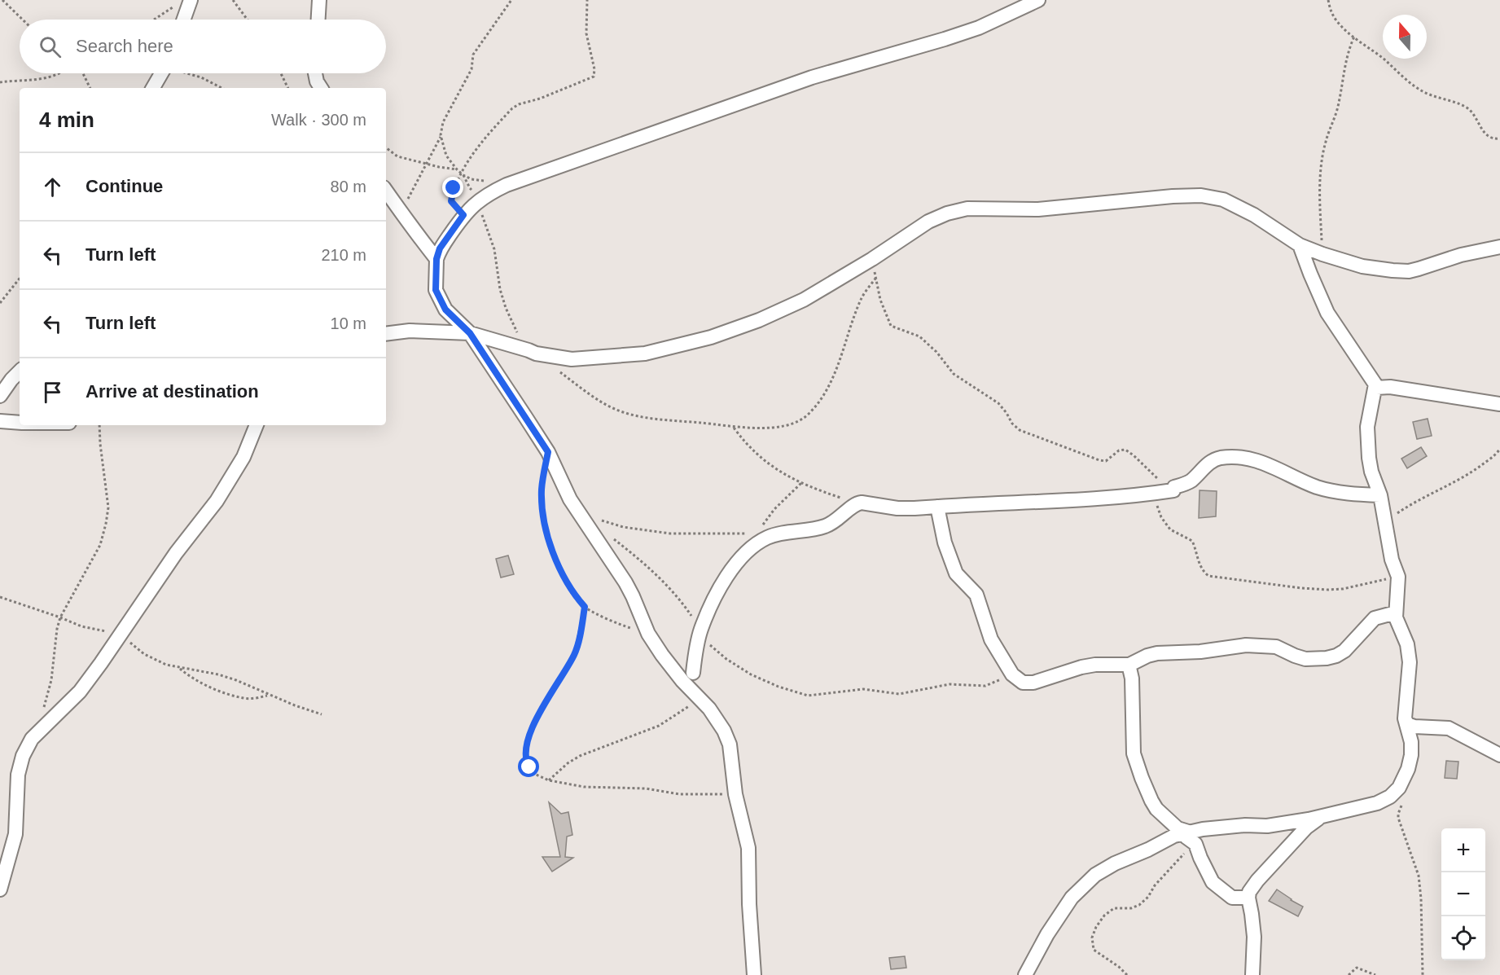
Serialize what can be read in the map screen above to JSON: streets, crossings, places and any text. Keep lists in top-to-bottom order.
{
  "north": "top",
  "page": {
    "search": "Search here",
    "heading": ["4 min", "Walk · 300 m"],
    "list": [
      ["Continue", "80 m"],
      ["Turn left", "210 m"],
      ["Turn left", "10 m"],
      "Arrive at destination"
    ],
    "map_buttons": ["+", "−"]
  }
}
